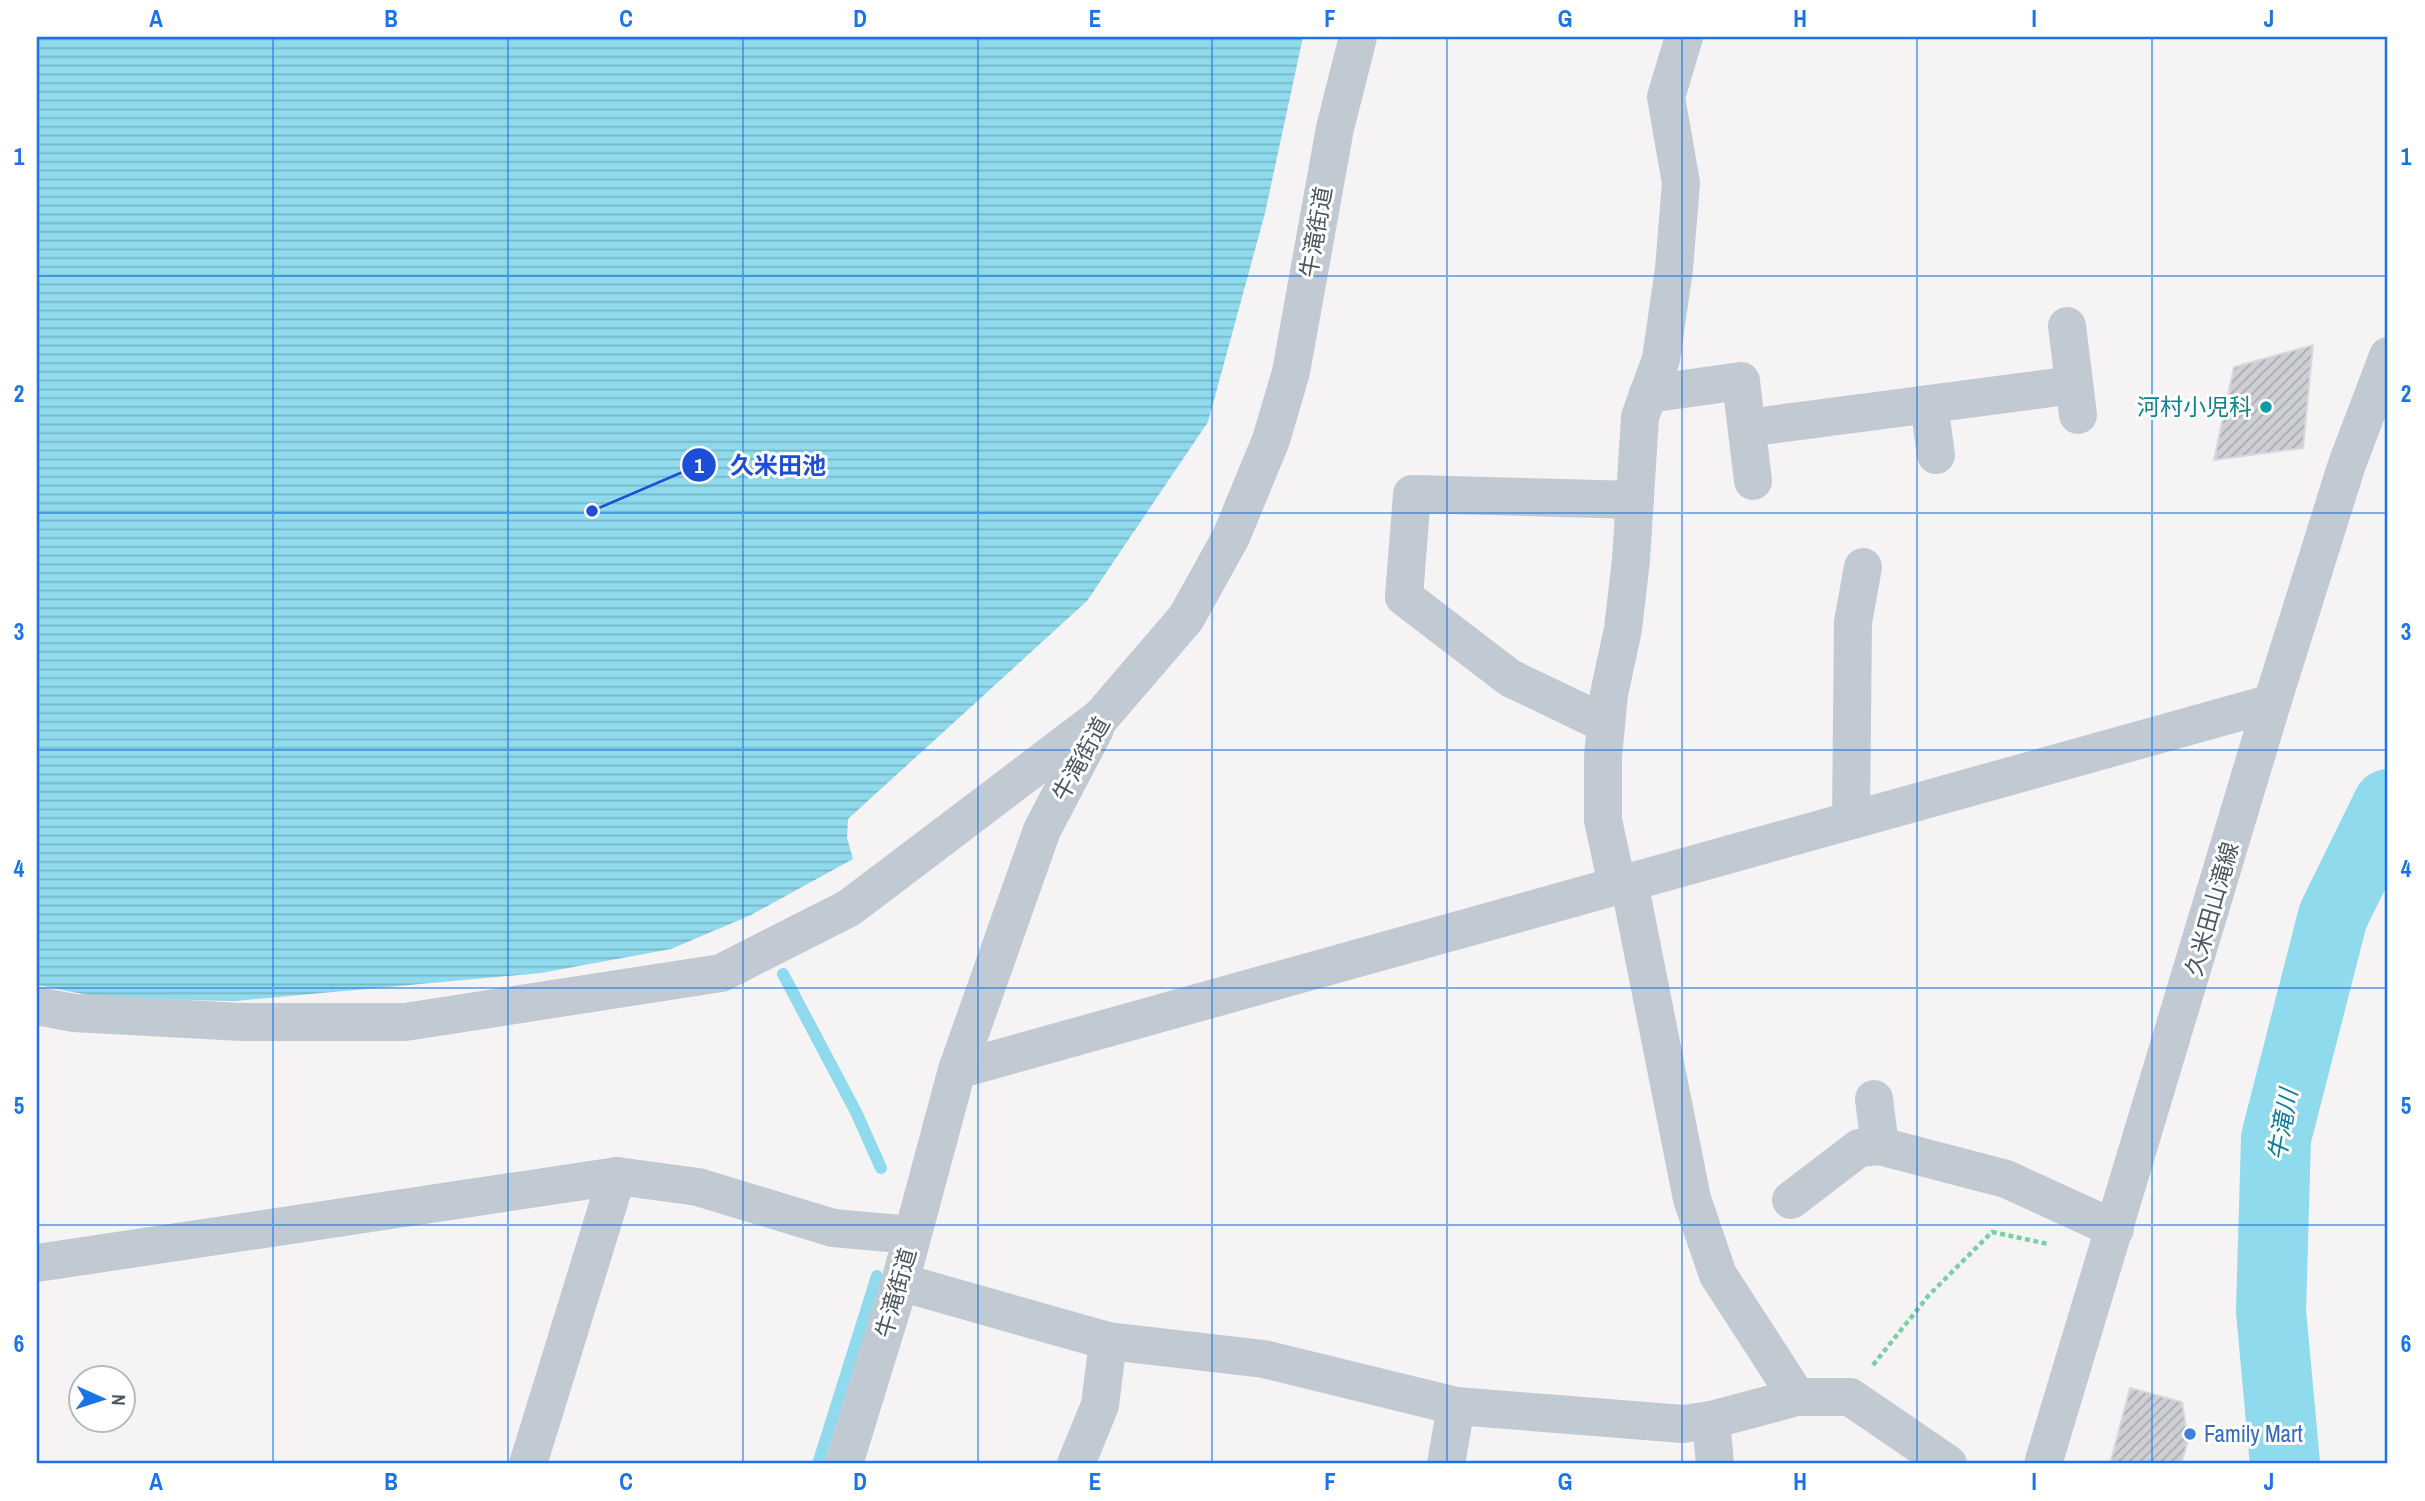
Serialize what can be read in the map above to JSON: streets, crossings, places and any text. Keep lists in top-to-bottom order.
{
  "streets": {
    "street": ["牛滝街道", "久米田山滝線"]
  },
  "water": ["牛滝川"],
  "places": ["河村小児科", "久米田池", "Family Mart"],
  "north": "right",
  "grid": {
    "columns": [
      "A",
      "B",
      "C",
      "D",
      "E",
      "F",
      "G",
      "H",
      "I",
      "J"
    ],
    "rows": [
      "1",
      "2",
      "3",
      "4",
      "5",
      "6"
    ]
  }
}
